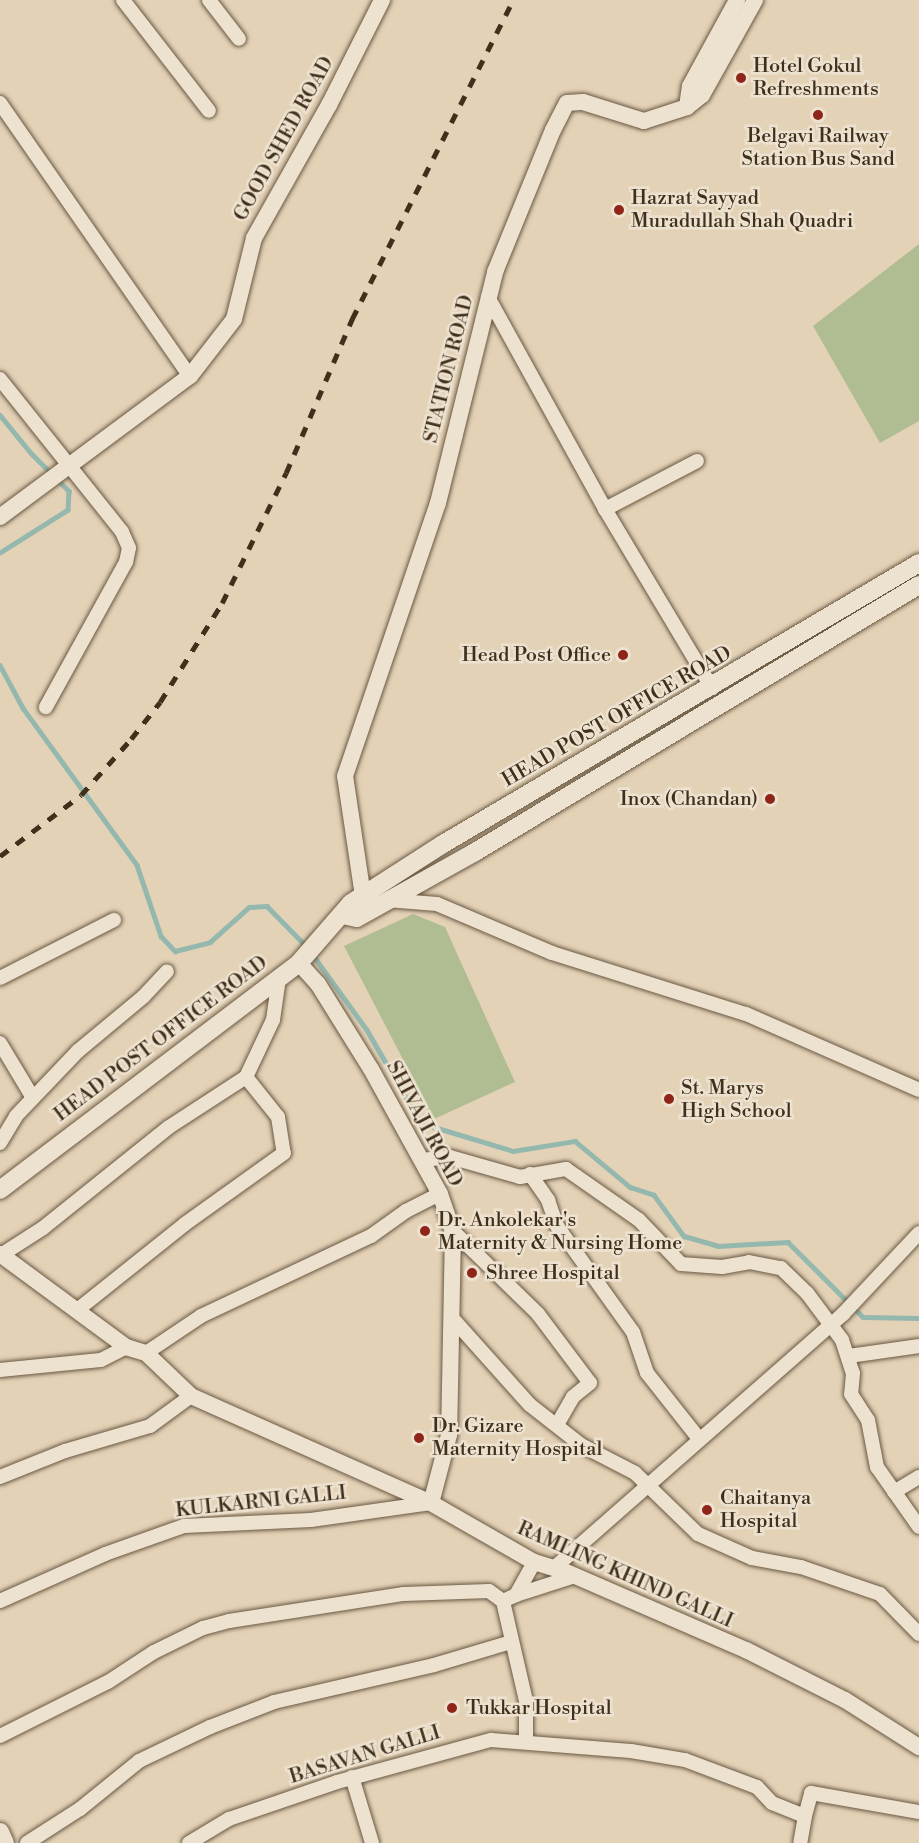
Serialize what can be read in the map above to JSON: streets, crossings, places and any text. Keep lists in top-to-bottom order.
{
  "streets": {
    "main road": ["HEAD POST OFFICE ROAD"],
    "street": [
      "GOOD SHED ROAD",
      "STATION ROAD",
      "SHIVAJI ROAD",
      "KULKARNI GALLI",
      "RAMLING KHIND GALLI",
      "BASAVAN GALLI"
    ]
  },
  "crossings": [
    ["STATION ROAD", "HEAD POST OFFICE ROAD"],
    ["HEAD POST OFFICE ROAD", "SHIVAJI ROAD"],
    ["SHIVAJI ROAD", "KULKARNI GALLI"],
    ["SHIVAJI ROAD", "RAMLING KHIND GALLI"],
    ["KULKARNI GALLI", "RAMLING KHIND GALLI"]
  ],
  "places": [
    "Hotel Gokul Refreshments",
    "Belgavi Railway Station Bus Sand",
    "Hazrat Sayyad Muradullah Shah Quadri",
    "Head Post Office",
    "Inox (Chandan)",
    "St. Marys High School",
    "Dr. Ankolekar's Maternity & Nursing Home",
    "Shree Hospital",
    "Dr. Gizare Maternity Hospital",
    "Chaitanya Hospital",
    "Tukkar Hospital"
  ]
}
